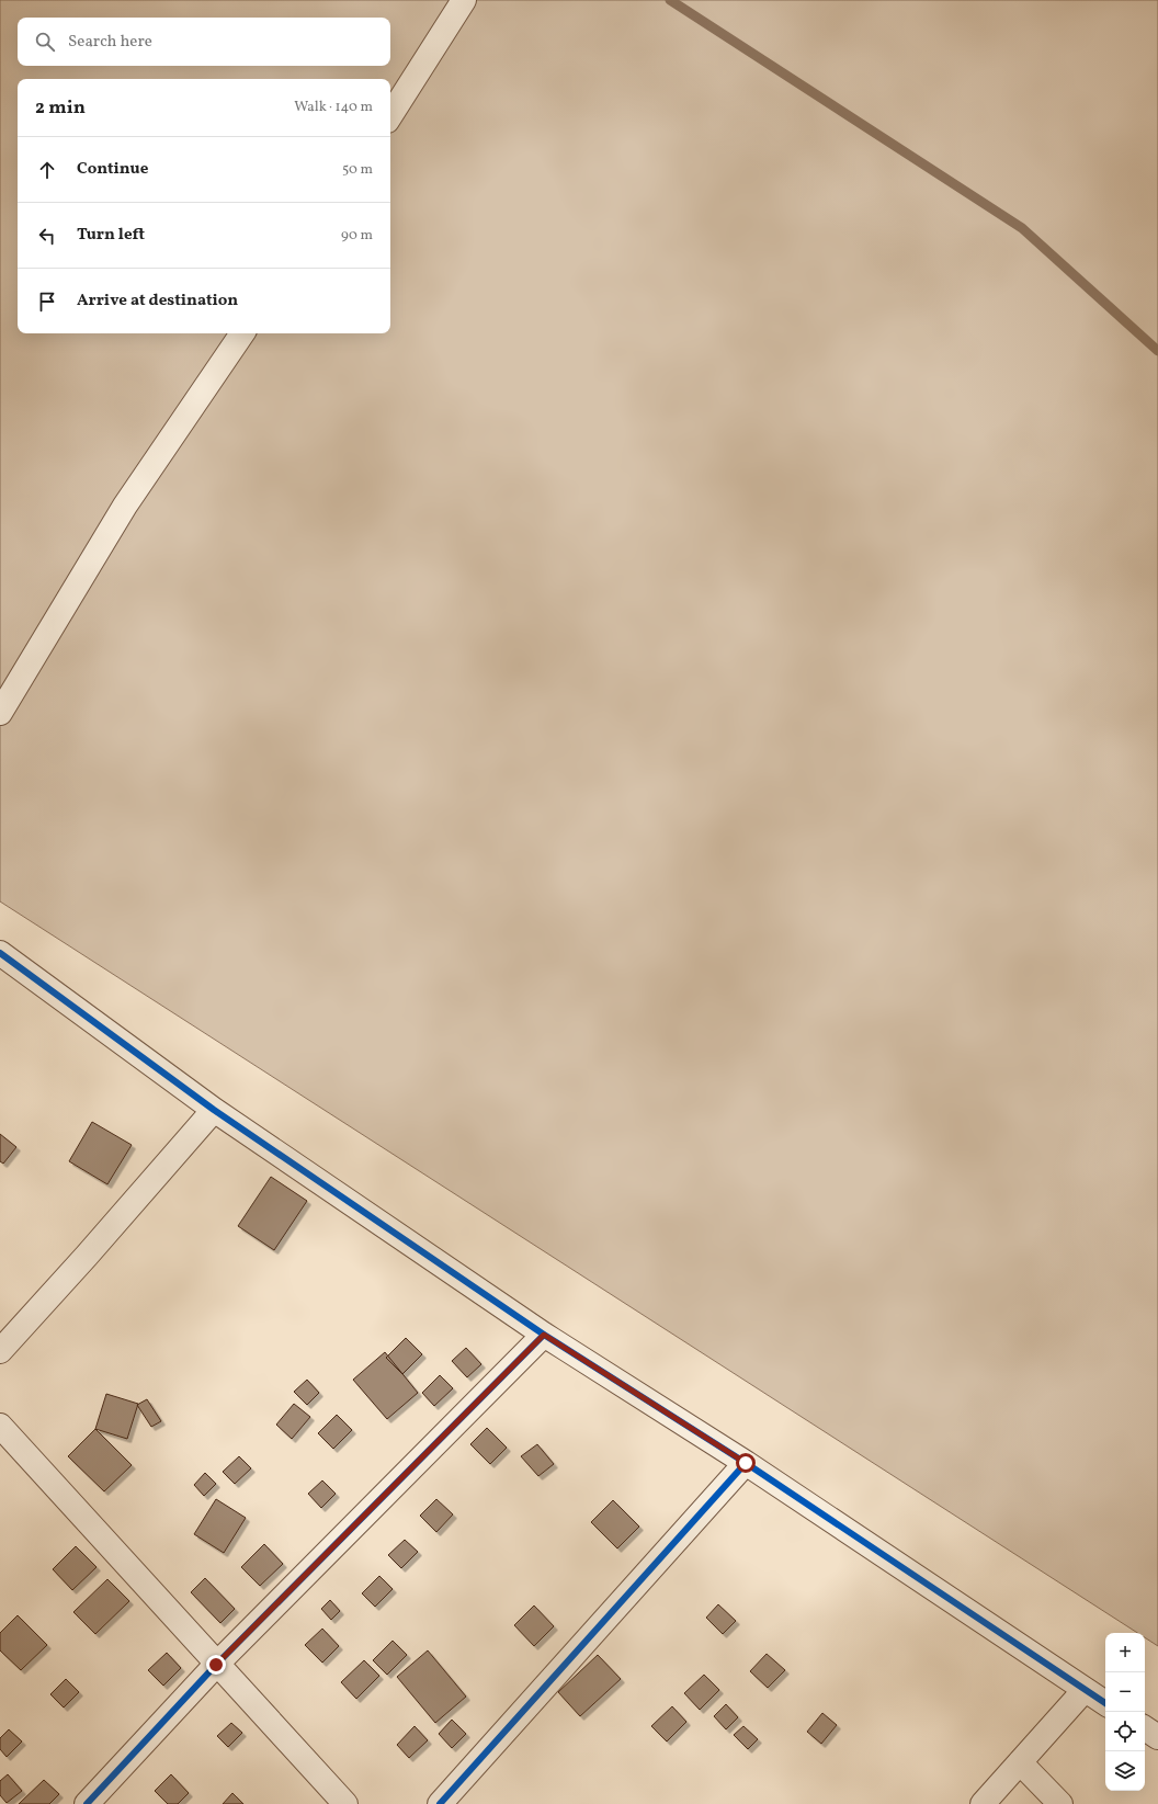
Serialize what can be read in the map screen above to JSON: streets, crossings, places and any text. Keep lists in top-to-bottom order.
{
  "page": {
    "search": "Search here",
    "heading": ["2 min", "Walk · 140 m"],
    "list": [
      ["Continue", "50 m"],
      ["Turn left", "90 m"],
      "Arrive at destination"
    ],
    "map_buttons": ["+", "−"]
  }
}
